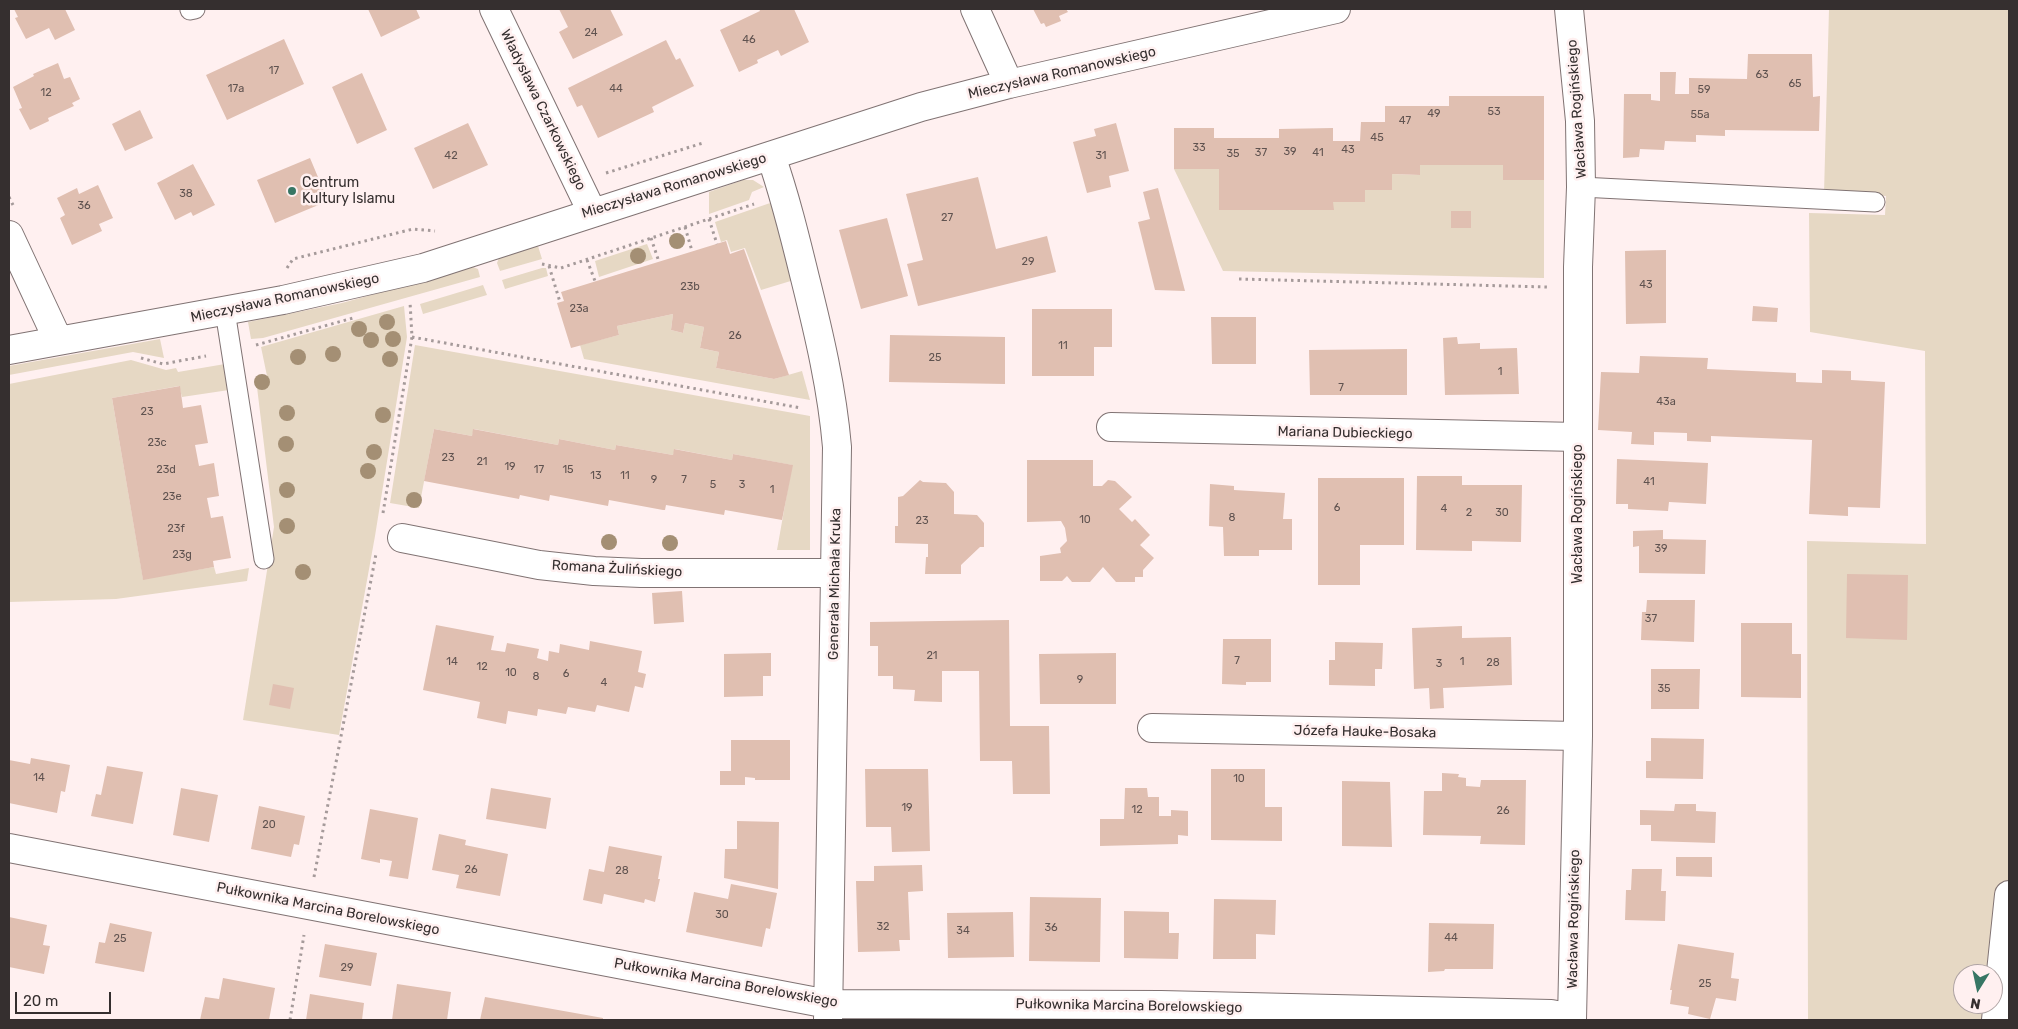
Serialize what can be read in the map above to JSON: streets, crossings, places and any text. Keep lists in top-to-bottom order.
{
  "streets": {
    "street": [
      "Mieczysława Romanowskiego",
      "Wacława Rogińskiego",
      "Władysława Czarkowskiego",
      "Mariana Dubieckiego",
      "Romana Żulińskiego",
      "Generała Michała Kruka",
      "Józefa Hauke-Bosaka",
      "Pułkownika Marcina Borelowskiego"
    ]
  },
  "crossings": [
    ["Mieczysława Romanowskiego", "Władysława Czarkowskiego"],
    ["Mieczysława Romanowskiego", "Generała Michała Kruka"],
    ["Wacława Rogińskiego", "Mariana Dubieckiego"],
    ["Wacława Rogińskiego", "Józefa Hauke-Bosaka"],
    ["Wacława Rogińskiego", "Pułkownika Marcina Borelowskiego"],
    ["Romana Żulińskiego", "Generała Michała Kruka"],
    ["Generała Michała Kruka", "Pułkownika Marcina Borelowskiego"]
  ],
  "places": ["Centrum Kultury Islamu"],
  "house_numbers": [
    "24",
    "46",
    "17",
    "63",
    "65",
    "17a",
    "44",
    "59",
    "12",
    "53",
    "49",
    "55a",
    "47",
    "45",
    "33",
    "43",
    "39",
    "37",
    "41",
    "35",
    "42",
    "31",
    "38",
    "36",
    "27",
    "29",
    "43",
    "23b",
    "23a",
    "26",
    "11",
    "25",
    "1",
    "7",
    "43a",
    "23",
    "23c",
    "23",
    "21",
    "19",
    "23d",
    "17",
    "15",
    "13",
    "11",
    "9",
    "7",
    "41",
    "5",
    "3",
    "1",
    "23e",
    "6",
    "4",
    "2",
    "30",
    "8",
    "10",
    "23",
    "23f",
    "39",
    "23g",
    "37",
    "21",
    "7",
    "14",
    "1",
    "28",
    "3",
    "12",
    "10",
    "6",
    "8",
    "9",
    "4",
    "35",
    "14",
    "10",
    "19",
    "12",
    "26",
    "20",
    "26",
    "28",
    "30",
    "32",
    "36",
    "34",
    "44",
    "25",
    "29",
    "25"
  ],
  "scale_bar": "20 m",
  "north": "bottom"
}
